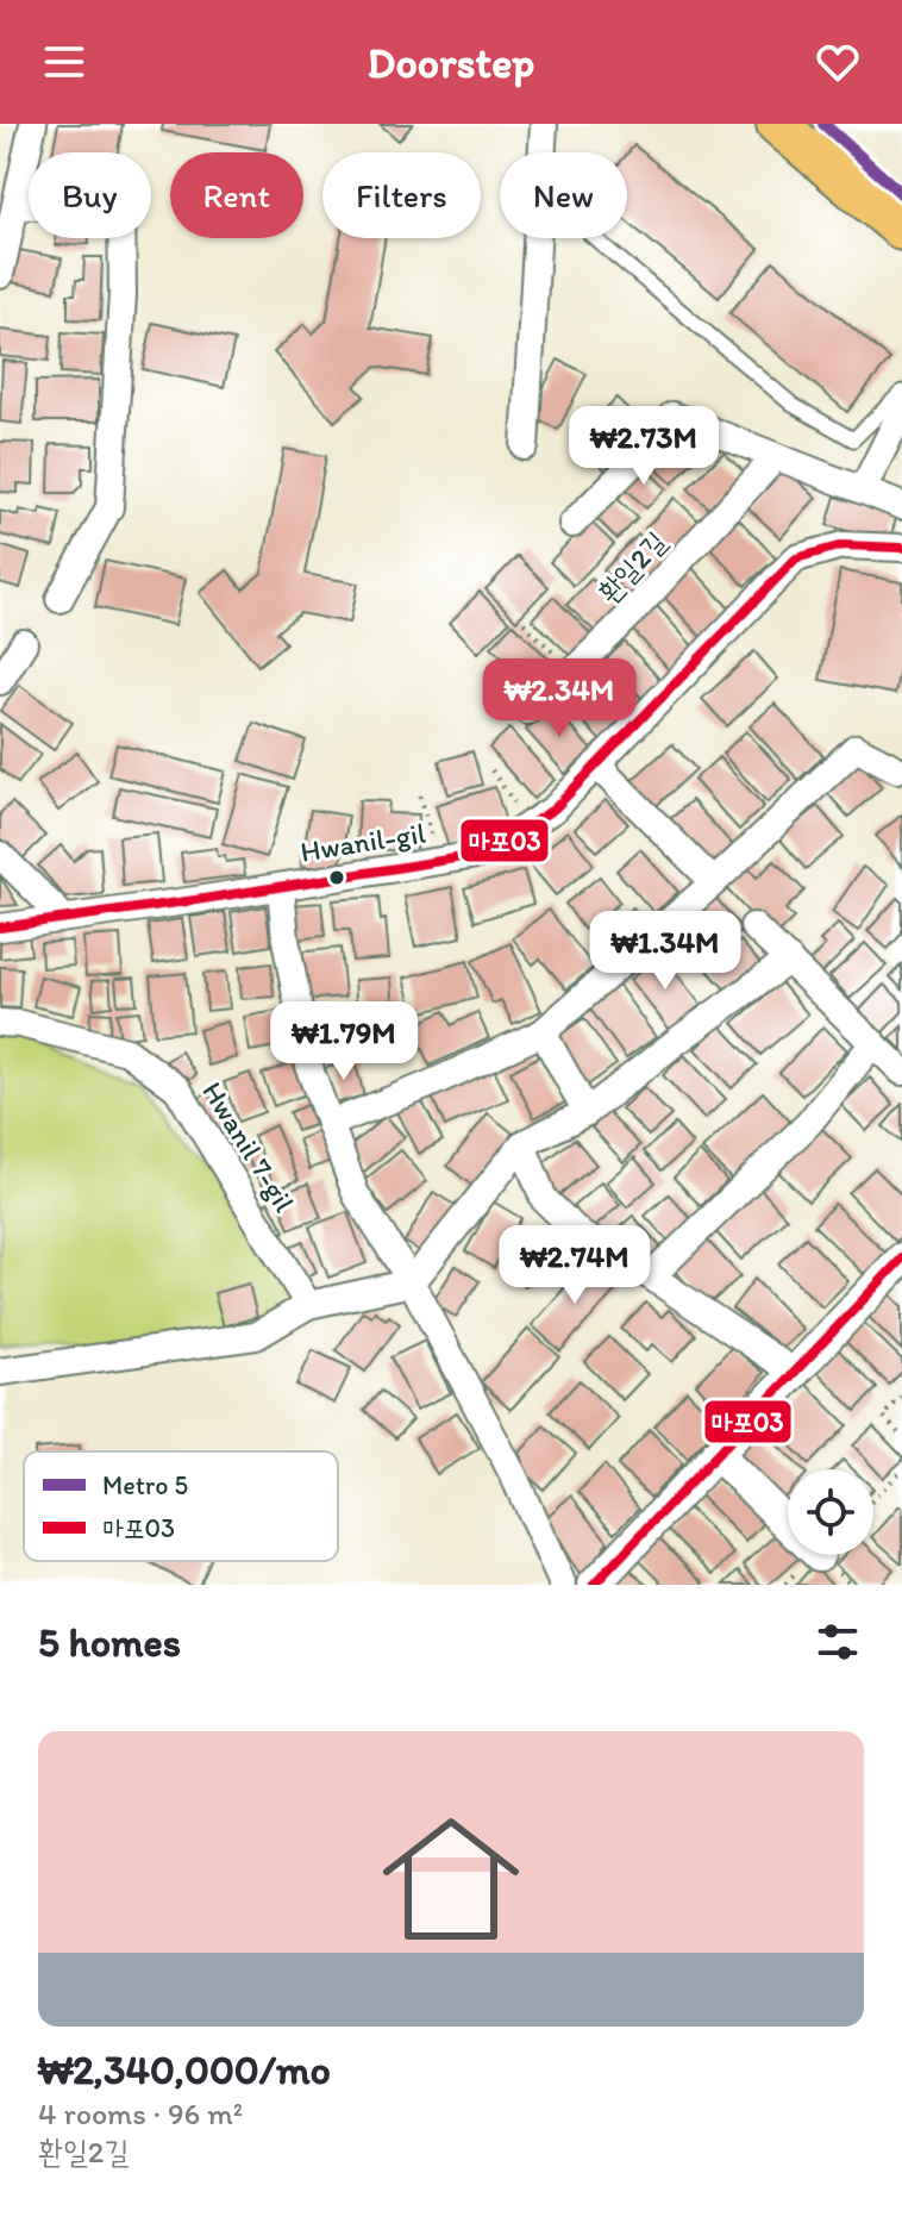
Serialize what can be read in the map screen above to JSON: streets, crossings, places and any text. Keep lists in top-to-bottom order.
{
  "streets": {
    "street": ["환일2길", "Hwanil-gil", "Hwanil 7-gil"]
  },
  "lines": ["metro line 5", "transit line 마포03"],
  "legend": ["Metro 5", "마포03"],
  "page": {
    "header": "Doorstep",
    "chip": [
      "Buy",
      "Rent",
      "Filters",
      "New"
    ],
    "price": [
      "₩2.73M",
      "₩2.34M",
      "₩1.34M",
      "₩1.79M",
      "₩2.74M"
    ],
    "heading": "5 homes",
    "list": [
      {
        "name": "₩2,340,000/mo",
        "note": "4 rooms · 96 m² · 환일2길"
      }
    ]
  }
}
